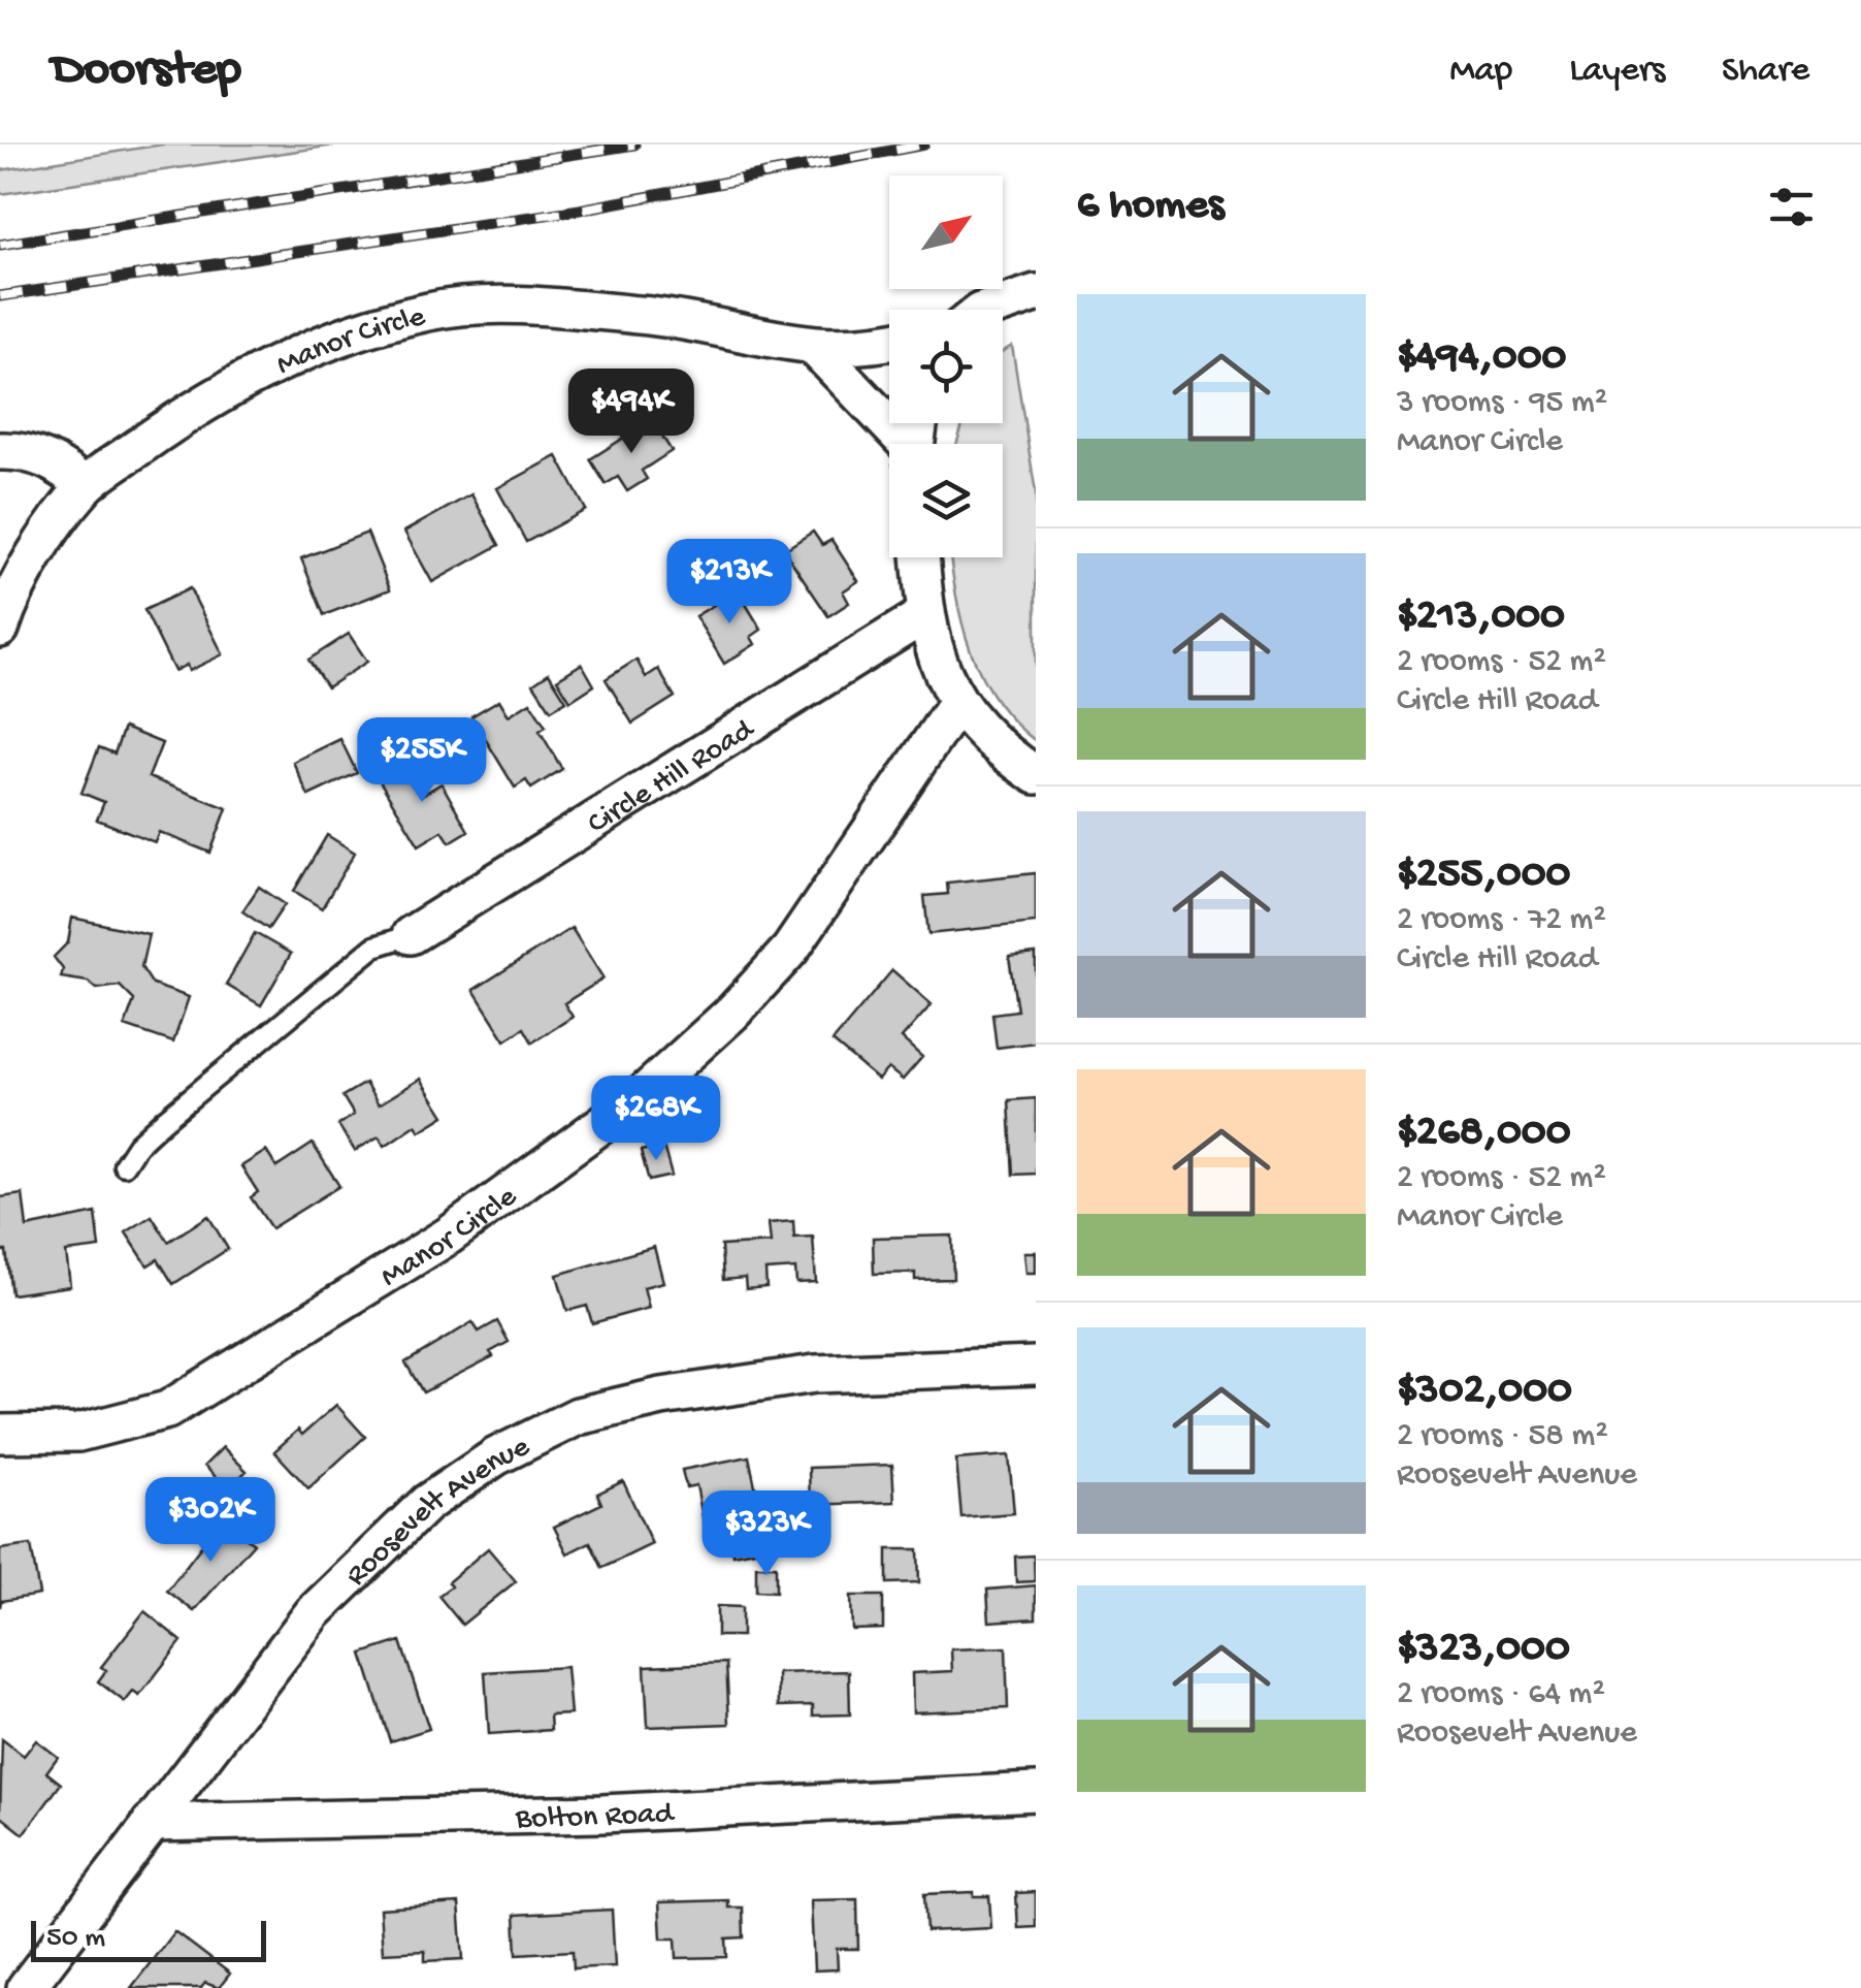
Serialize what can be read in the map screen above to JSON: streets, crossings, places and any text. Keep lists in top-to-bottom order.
{
  "streets": {
    "street": [
      "Manor Circle",
      "Circle Hill Road",
      "Roosevelt Avenue",
      "Bolton Road"
    ]
  },
  "crossings": [
    ["Roosevelt Avenue", "Bolton Road"]
  ],
  "scale_bar": "50 m",
  "north": "top right",
  "page": {
    "header": "Doorstep",
    "nav": ["Map", "Layers", "Share"],
    "heading": "6 homes",
    "list": [
      {
        "name": "$494,000",
        "note": "3 rooms · 95 m² · Manor Circle"
      },
      {
        "name": "$213,000",
        "note": "2 rooms · 52 m² · Circle Hill Road"
      },
      {
        "name": "$255,000",
        "note": "2 rooms · 72 m² · Circle Hill Road"
      },
      {
        "name": "$268,000",
        "note": "2 rooms · 52 m² · Manor Circle"
      },
      {
        "name": "$302,000",
        "note": "2 rooms · 58 m² · Roosevelt Avenue"
      },
      {
        "name": "$323,000",
        "note": "2 rooms · 64 m² · Roosevelt Avenue"
      }
    ],
    "price": [
      "$494K",
      "$213K",
      "$255K",
      "$268K",
      "$302K",
      "$323K"
    ],
    "scale": "50 m"
  }
}
